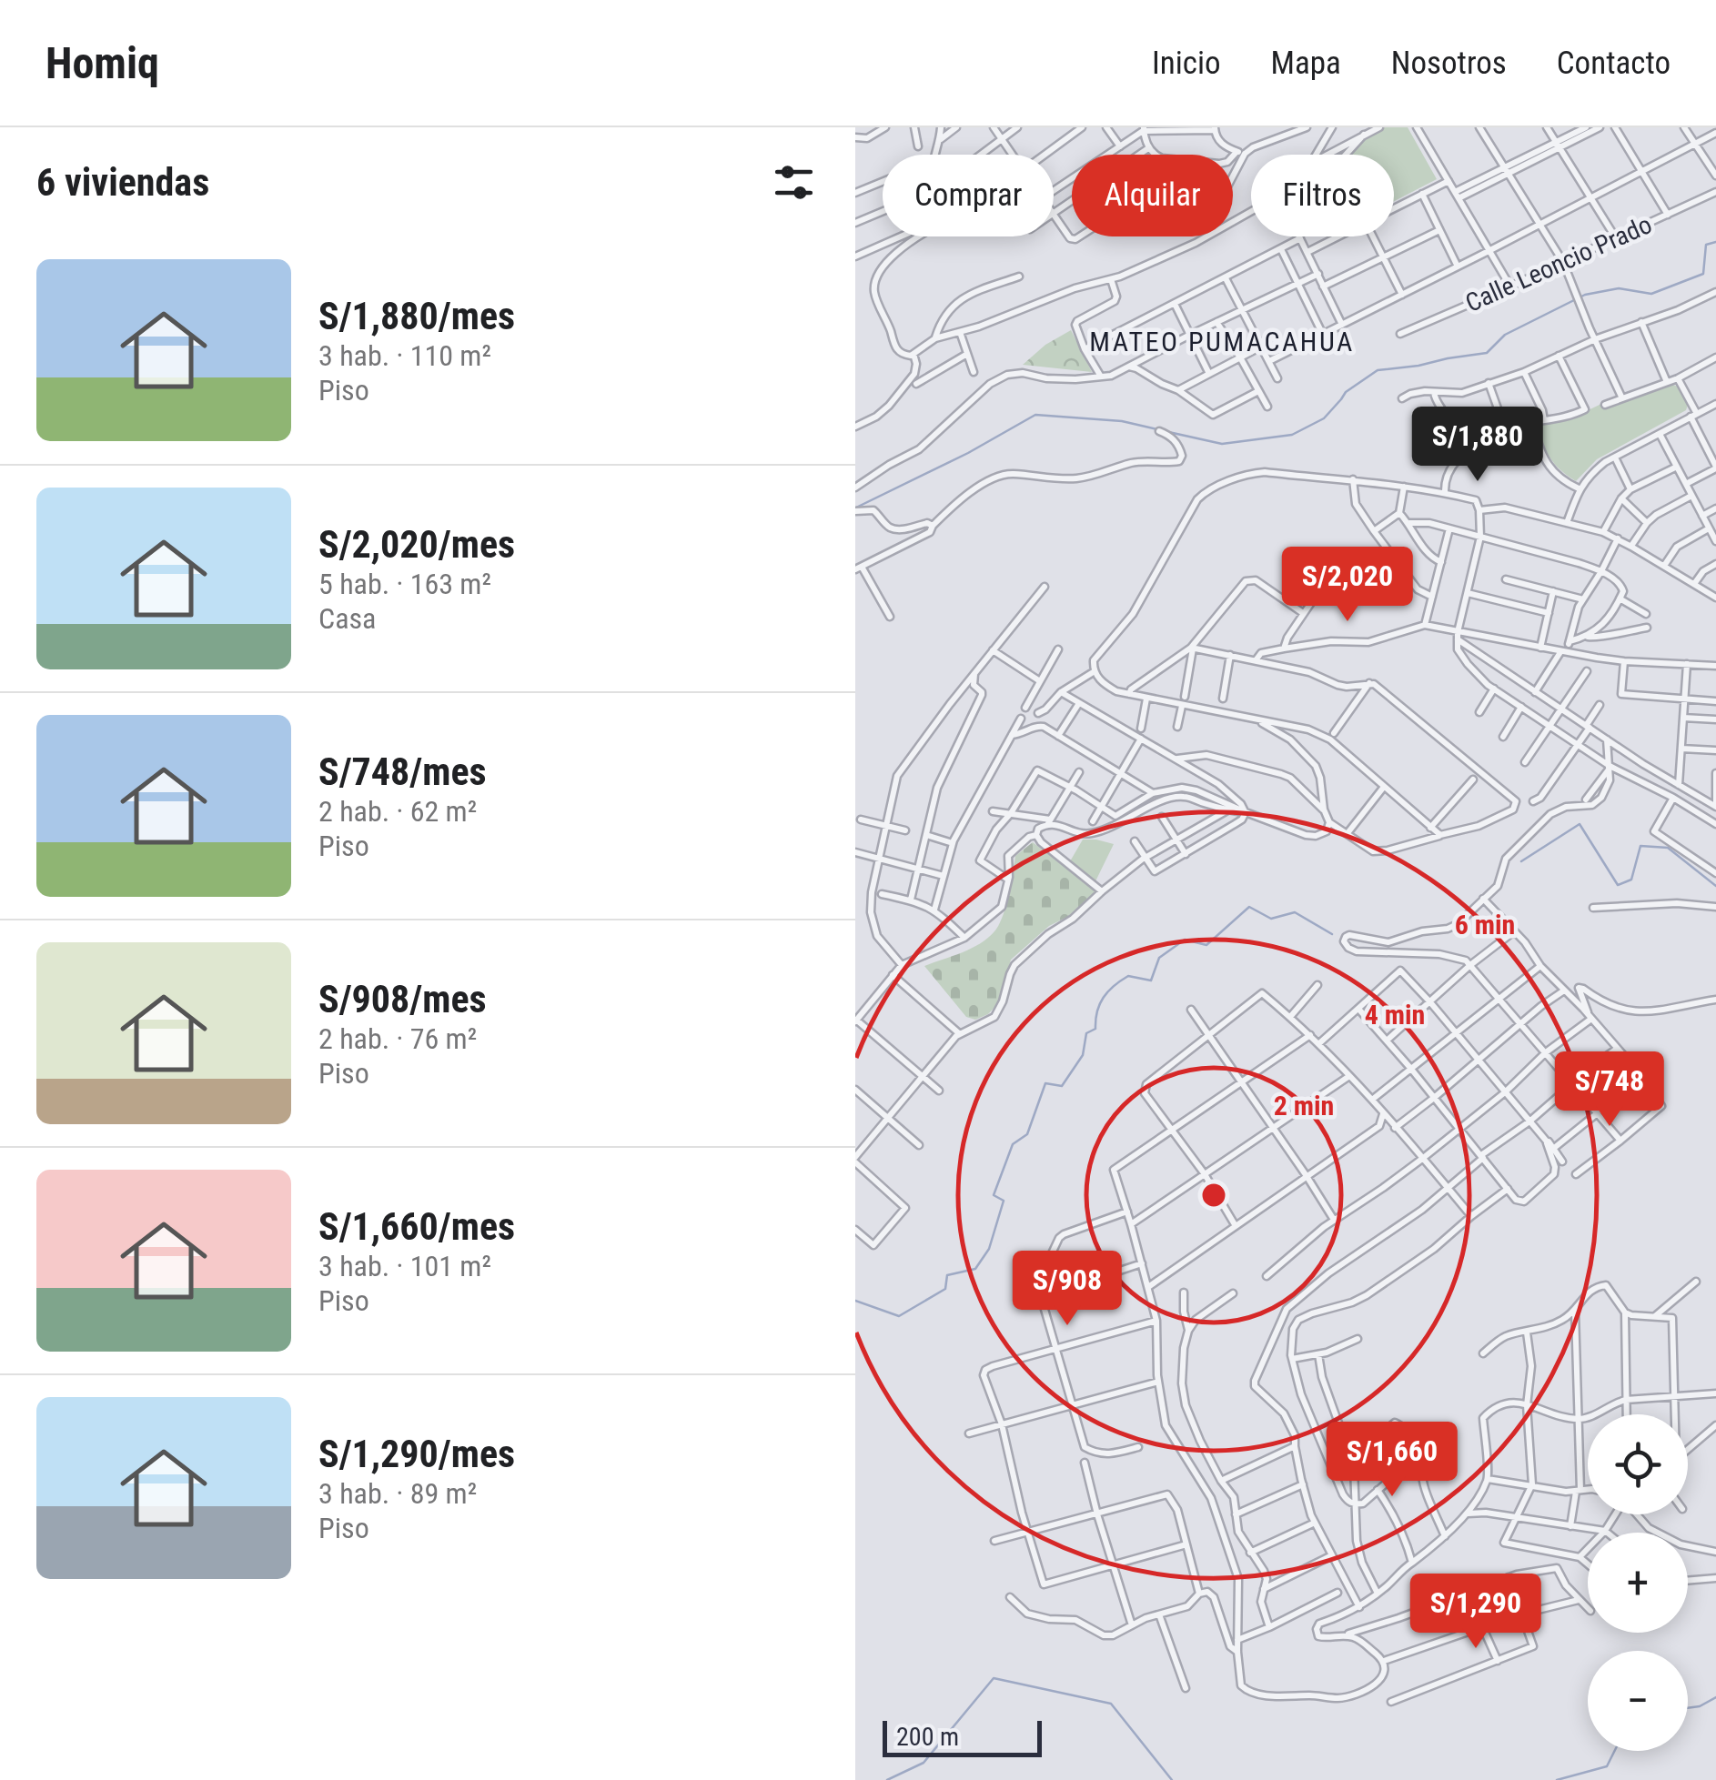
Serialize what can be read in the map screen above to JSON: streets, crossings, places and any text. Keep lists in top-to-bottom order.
{
  "streets": {
    "street": ["Calle Leoncio Prado"]
  },
  "districts": ["MATEO PUMACAHUA"],
  "scale_bar": "200 m",
  "page": {
    "header": "Homiq",
    "nav": [
      "Inicio",
      "Mapa",
      "Nosotros",
      "Contacto"
    ],
    "heading": "6 viviendas",
    "chip": ["Comprar", "Alquilar", "Filtros"],
    "list": [
      {
        "name": "S/1,880/mes",
        "note": "3 hab. · 110 m² · Piso"
      },
      {
        "name": "S/2,020/mes",
        "note": "5 hab. · 163 m² · Casa"
      },
      {
        "name": "S/748/mes",
        "note": "2 hab. · 62 m² · Piso"
      },
      {
        "name": "S/908/mes",
        "note": "2 hab. · 76 m² · Piso"
      },
      {
        "name": "S/1,660/mes",
        "note": "3 hab. · 101 m² · Piso"
      },
      {
        "name": "S/1,290/mes",
        "note": "3 hab. · 89 m² · Piso"
      }
    ],
    "price": [
      "S/1,880",
      "S/2,020",
      "S/748",
      "S/908",
      "S/1,660",
      "S/1,290"
    ],
    "map_buttons": ["+", "−"],
    "scale": "200 m"
  },
  "rings": ["6 min", "4 min", "2 min"]
}
